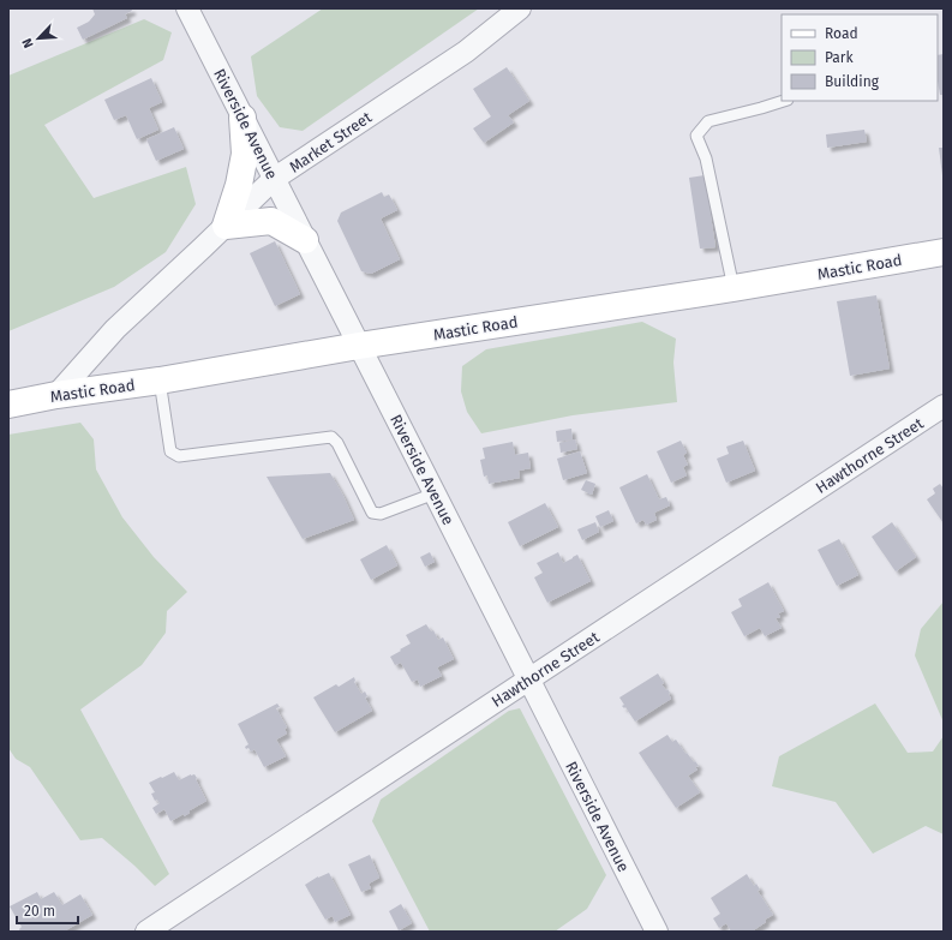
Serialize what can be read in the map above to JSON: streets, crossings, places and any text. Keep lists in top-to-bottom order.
{
  "streets": {
    "main road": ["Mastic Road"],
    "street": ["Riverside Avenue", "Market Street", "Hawthorne Street"]
  },
  "crossings": [
    ["Riverside Avenue", "Market Street"],
    ["Riverside Avenue", "Mastic Road"],
    ["Riverside Avenue", "Hawthorne Street"],
    ["Market Street", "Mastic Road"]
  ],
  "legend": ["Road", "Park", "Building"],
  "scale_bar": "20 m",
  "north": "bottom left"
}
